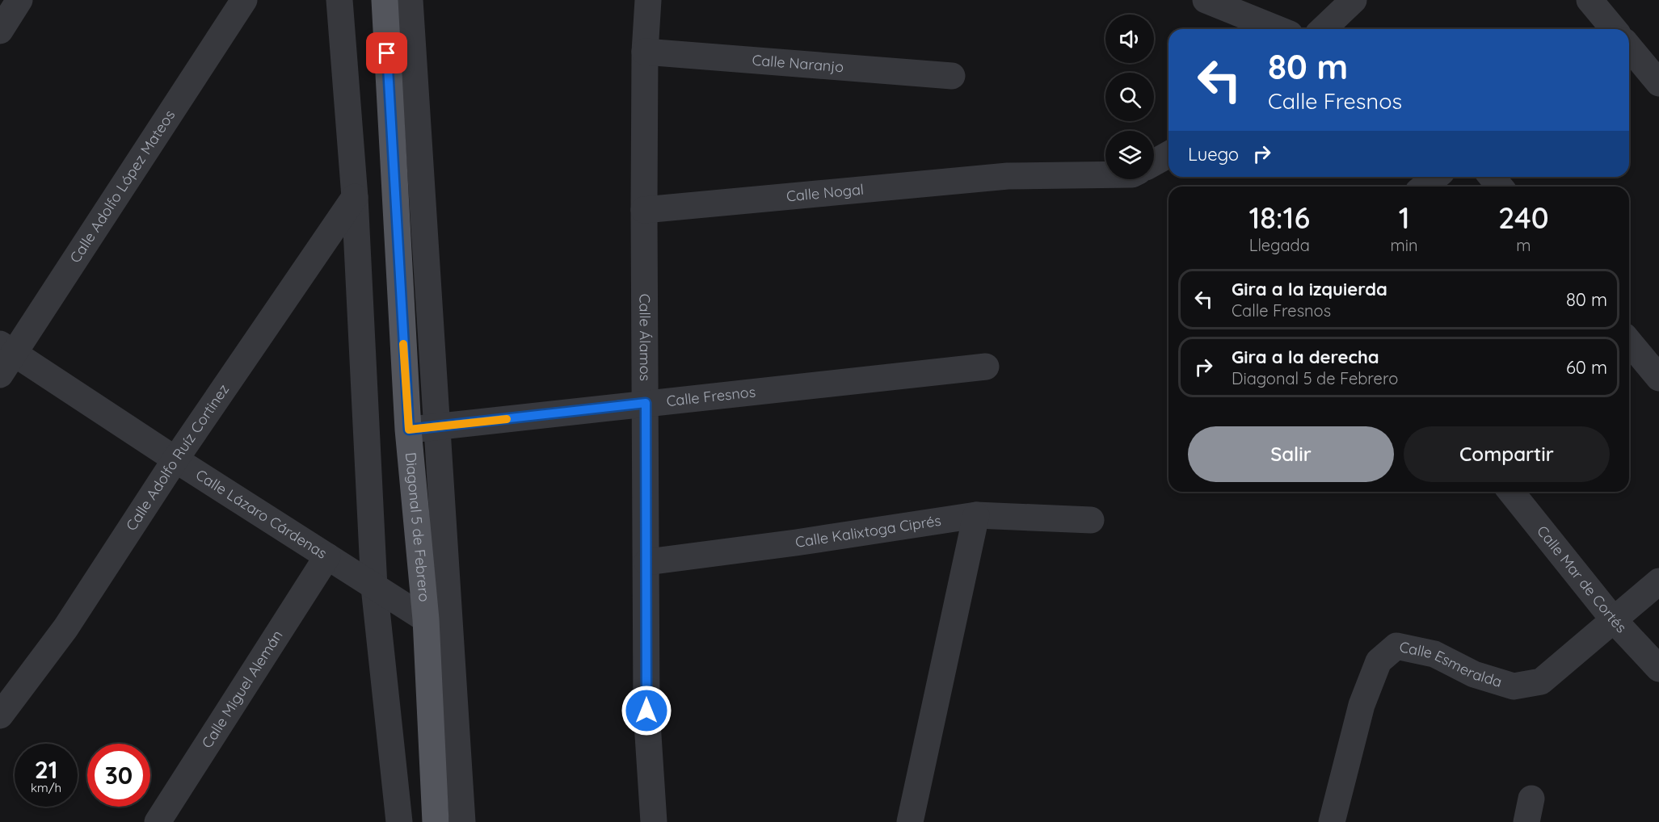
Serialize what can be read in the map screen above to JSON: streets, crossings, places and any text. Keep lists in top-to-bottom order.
{
  "streets": {
    "main road": ["Diagonal 5 de Febrero"],
    "street": [
      "Calle Naranjo",
      "Calle Adolfo López Mateos",
      "Calle Nogal",
      "Calle Álamos",
      "Calle Fresnos",
      "Calle Adolfo Ruíz Cortinez",
      "Calle Lázaro Cárdenas",
      "Calle Kalixtoga Ciprés",
      "Calle Mar de Cortés",
      "Calle Esmeralda",
      "Calle Miguel Alemán"
    ]
  },
  "crossings": [
    ["Calle Naranjo", "Calle Álamos"],
    ["Calle Adolfo López Mateos", "Calle Lázaro Cárdenas"],
    ["Calle Nogal", "Calle Álamos"],
    ["Calle Álamos", "Calle Fresnos"],
    ["Calle Álamos", "Calle Kalixtoga Ciprés"],
    ["Calle Fresnos", "Diagonal 5 de Febrero"],
    ["Calle Adolfo Ruíz Cortinez", "Calle Lázaro Cárdenas"],
    ["Calle Lázaro Cárdenas", "Diagonal 5 de Febrero"],
    ["Calle Lázaro Cárdenas", "Calle Miguel Alemán"],
    ["Calle Mar de Cortés", "Calle Esmeralda"]
  ],
  "page": {
    "turn": ["80 m", "Calle Fresnos"],
    "then": "Luego",
    "eta": [
      "18:16",
      "Llegada",
      "1",
      "min",
      "240",
      "m"
    ],
    "list": [
      {
        "name": "Gira a la izquierda",
        "note": "Calle Fresnos",
        "value": "80 m"
      },
      {
        "name": "Gira a la derecha",
        "note": "Diagonal 5 de Febrero",
        "value": "60 m"
      }
    ],
    "buttons": ["Salir", "Compartir"],
    "speed": "21 km/h",
    "limit": "30"
  }
}
